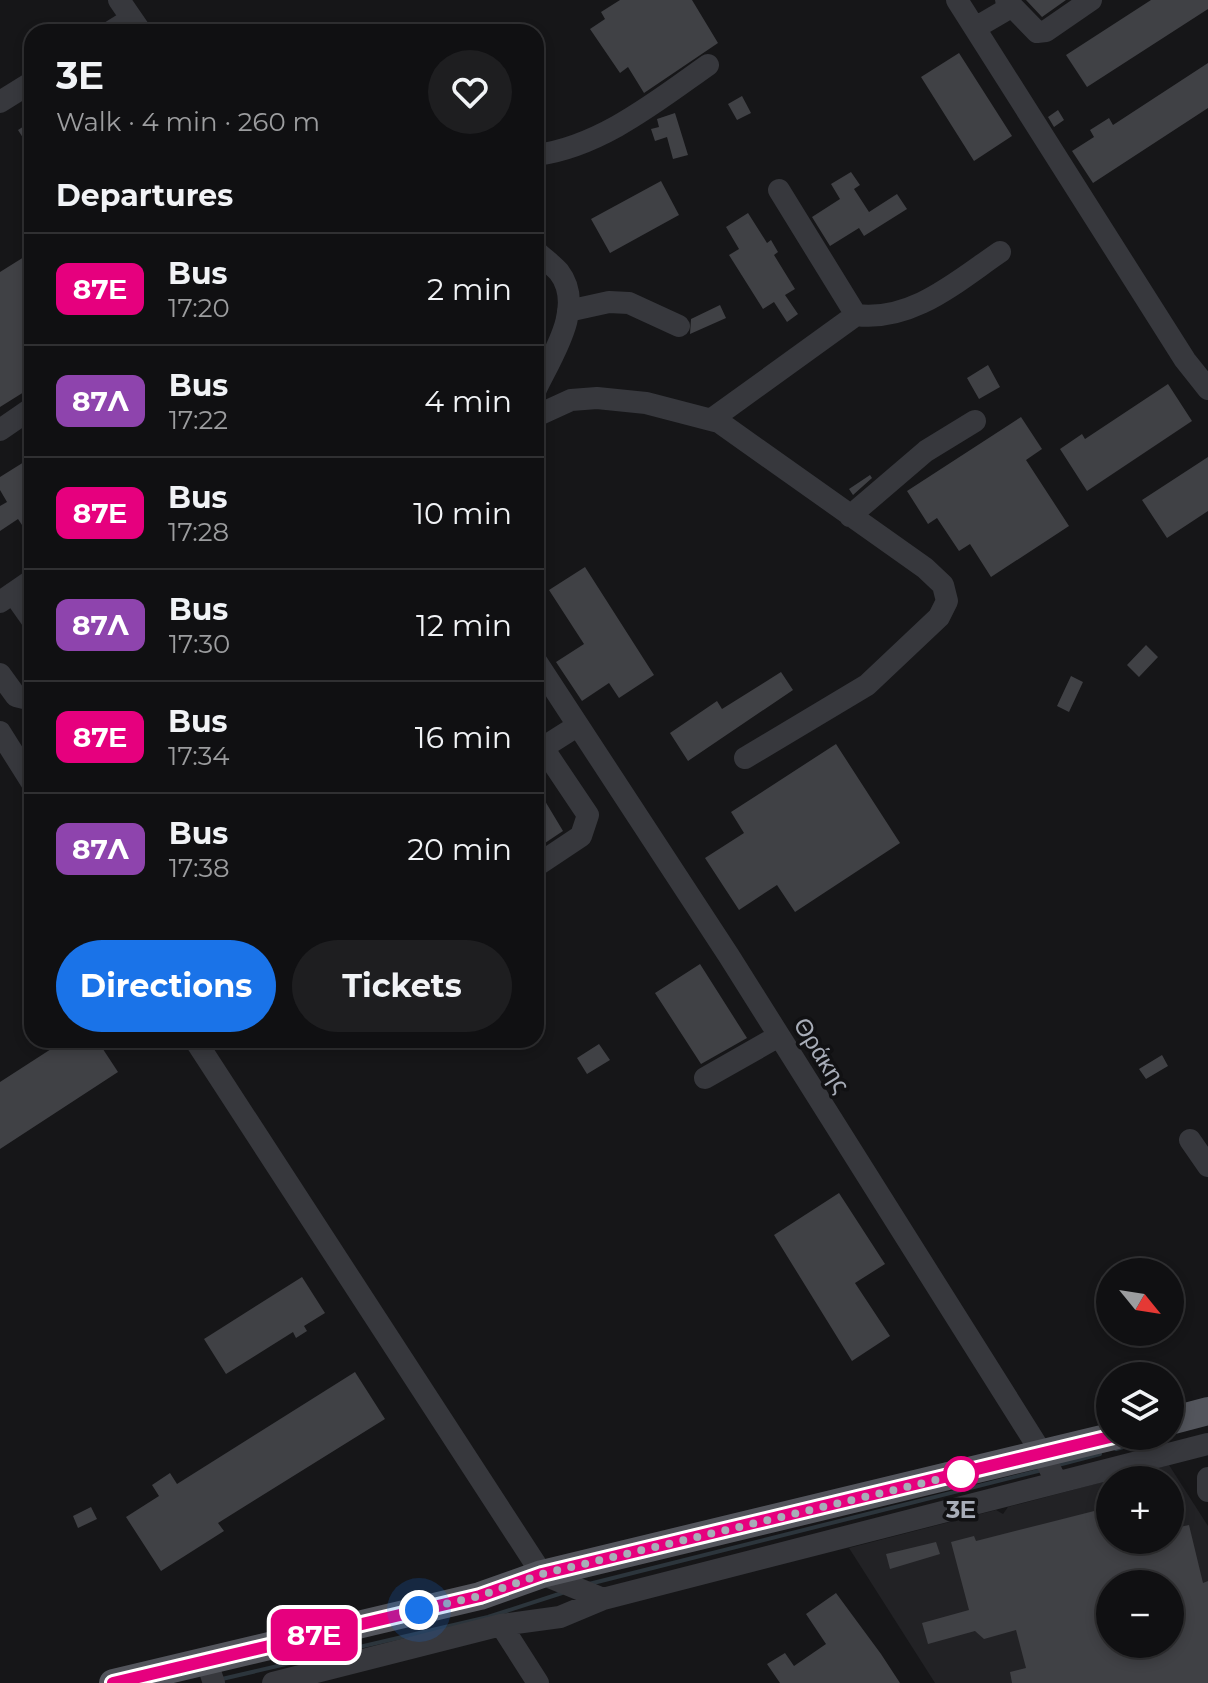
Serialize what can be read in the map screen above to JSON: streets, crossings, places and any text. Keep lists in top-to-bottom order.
{
  "streets": {
    "street": ["Θράκης"]
  },
  "places": ["3Ε"],
  "lines": ["bus line 87Ε"],
  "north": "bottom right",
  "page": {
    "on_map": "87Ε",
    "heading": [
      ["3Ε", "Walk · 4 min · 260 m"],
      "Departures"
    ],
    "list": [
      {
        "mark": "87Ε",
        "name": "Bus",
        "note": "17:20",
        "value": "2 min"
      },
      {
        "mark": "87Λ",
        "name": "Bus",
        "note": "17:22",
        "value": "4 min"
      },
      {
        "mark": "87Ε",
        "name": "Bus",
        "note": "17:28",
        "value": "10 min"
      },
      {
        "mark": "87Λ",
        "name": "Bus",
        "note": "17:30",
        "value": "12 min"
      },
      {
        "mark": "87Ε",
        "name": "Bus",
        "note": "17:34",
        "value": "16 min"
      },
      {
        "mark": "87Λ",
        "name": "Bus",
        "note": "17:38",
        "value": "20 min"
      }
    ],
    "buttons": ["Directions", "Tickets"],
    "map_buttons": ["+", "−"]
  }
}
